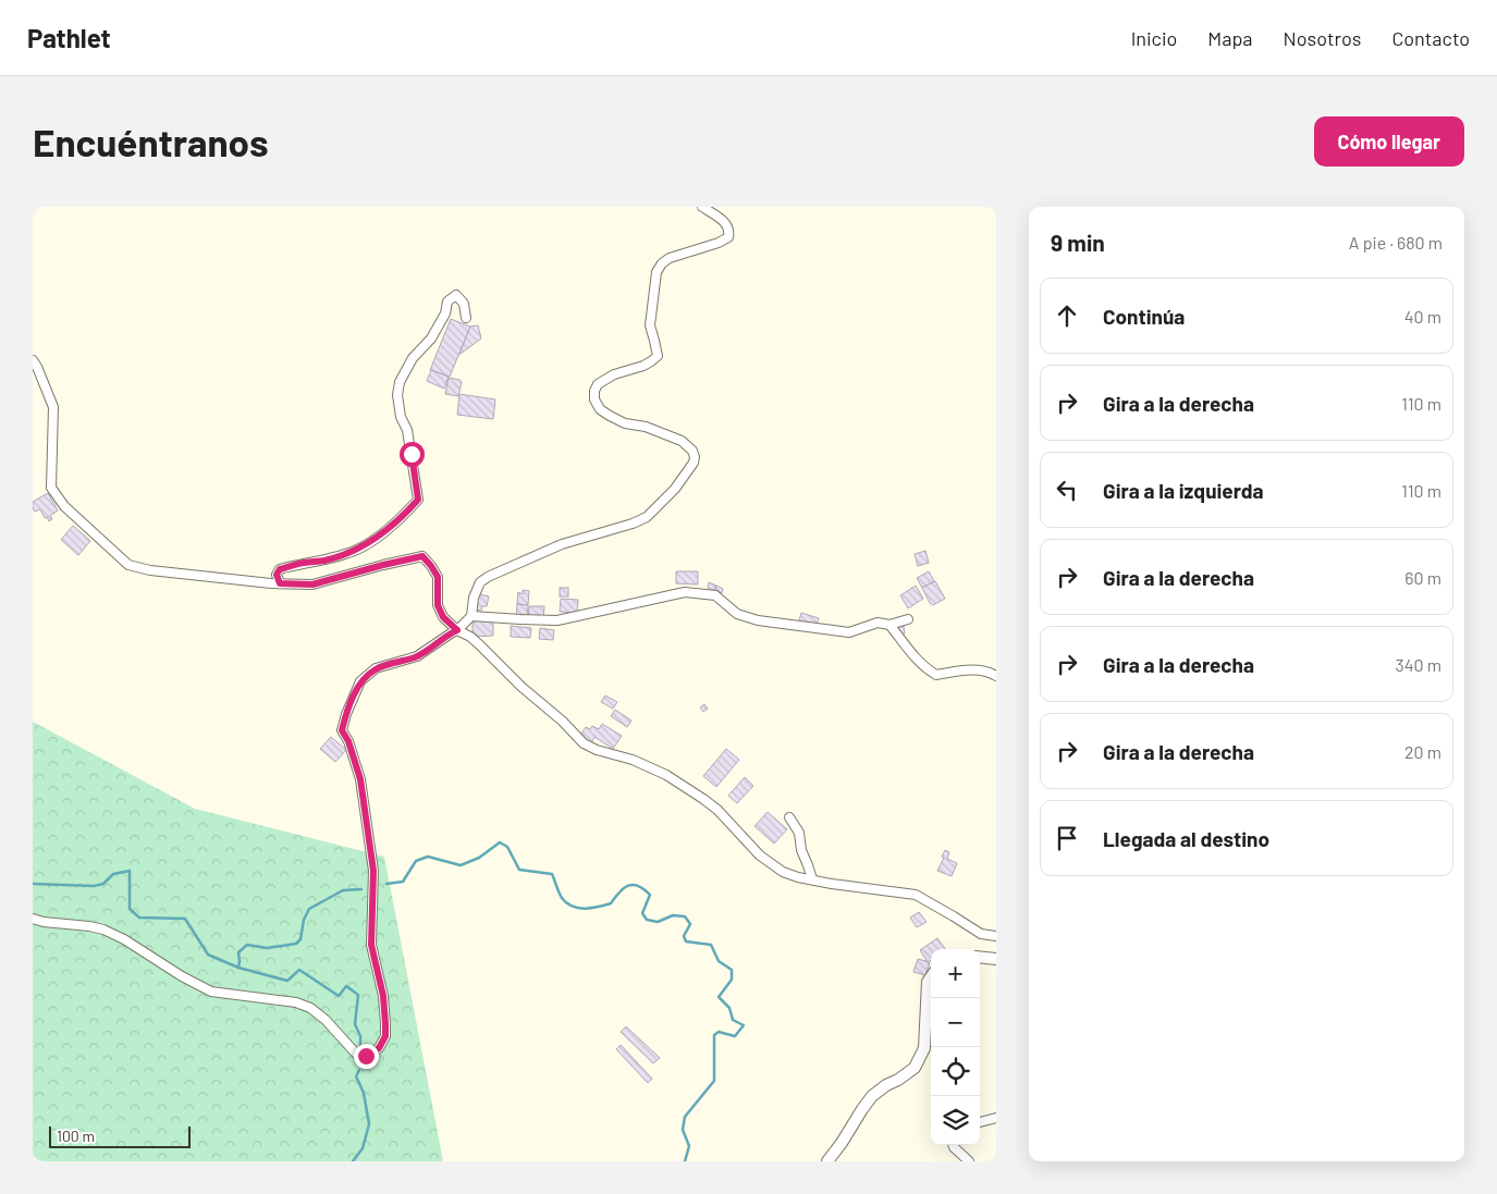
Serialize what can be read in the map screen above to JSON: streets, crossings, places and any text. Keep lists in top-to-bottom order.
{
  "scale_bar": "100 m",
  "page": {
    "header": "Pathlet",
    "nav": [
      "Inicio",
      "Mapa",
      "Nosotros",
      "Contacto"
    ],
    "buttons": "Cómo llegar",
    "title": "Encuéntranos",
    "heading": ["9 min", "A pie · 680 m"],
    "list": [
      ["Continúa", "40 m"],
      ["Gira a la derecha", "110 m"],
      ["Gira a la izquierda", "110 m"],
      ["Gira a la derecha", "60 m"],
      ["Gira a la derecha", "340 m"],
      ["Gira a la derecha", "20 m"],
      "Llegada al destino"
    ],
    "map_buttons": ["+", "−"],
    "scale": "100 m"
  }
}
